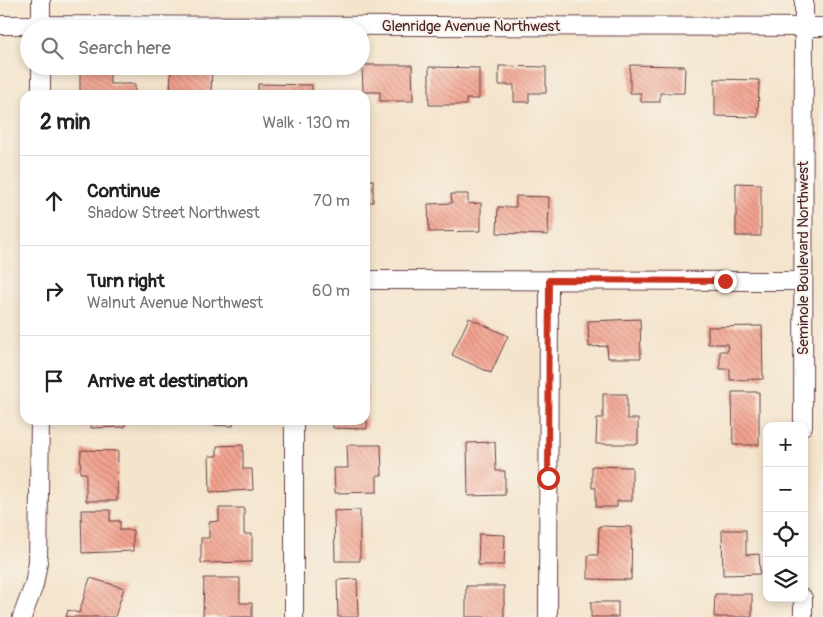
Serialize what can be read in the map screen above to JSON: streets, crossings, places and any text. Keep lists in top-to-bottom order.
{
  "streets": {
    "street": ["Glenridge Avenue Northwest", "Seminole Boulevard Northwest"]
  },
  "crossings": [
    ["Glenridge Avenue Northwest", "Seminole Boulevard Northwest"]
  ],
  "page": {
    "search": "Search here",
    "heading": ["2 min", "Walk · 130 m"],
    "list": [
      ["Continue", "Shadow Street Northwest", "70 m"],
      ["Turn right", "Walnut Avenue Northwest", "60 m"],
      "Arrive at destination"
    ],
    "map_buttons": ["+", "−"]
  }
}
